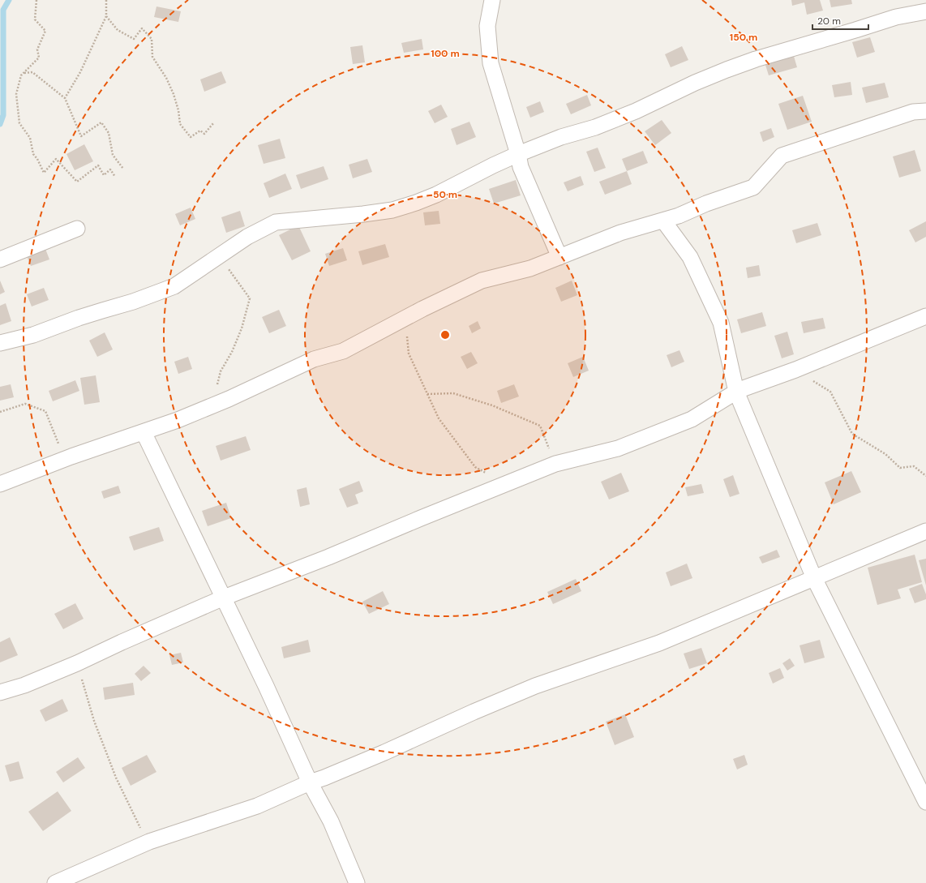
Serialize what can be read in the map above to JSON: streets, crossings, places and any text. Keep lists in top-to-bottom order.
{
  "scale_bar": "20 m",
  "rings": ["150 m", "100 m", "50 m"]
}
